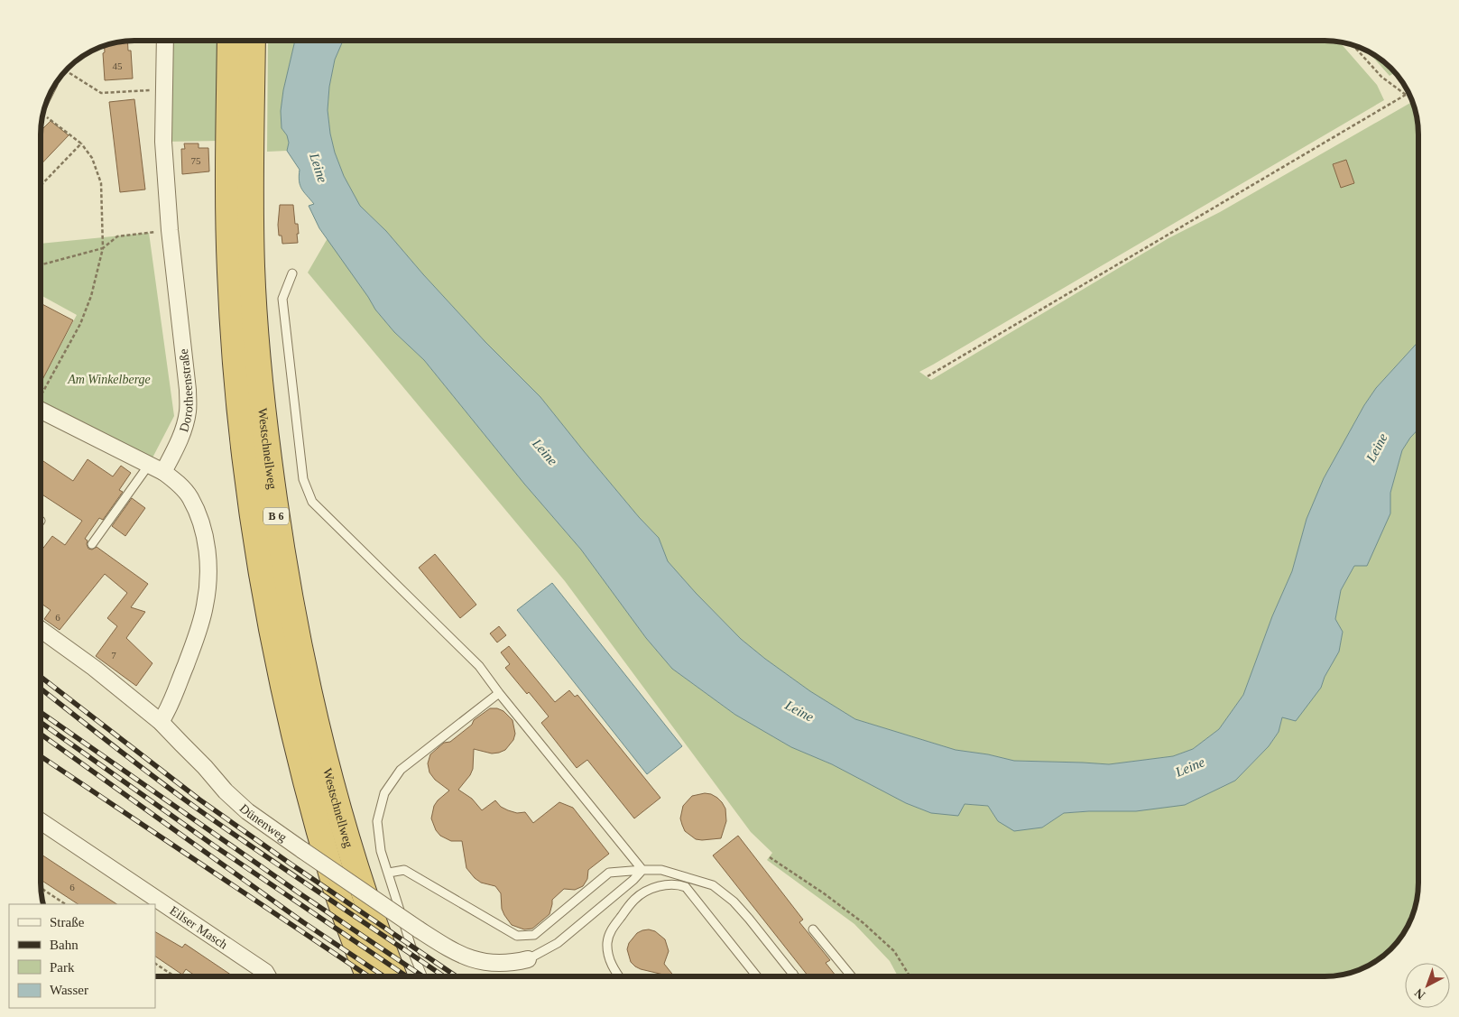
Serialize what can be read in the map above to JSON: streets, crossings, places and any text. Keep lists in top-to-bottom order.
{
  "streets": {
    "highway": ["Westschnellweg", "B 6"],
    "street": ["Dorotheenstraße", "Dünenweg", "Eilser Masch"]
  },
  "water": ["Leine"],
  "parks": ["Am Winkelberge"],
  "house_numbers": [
    "45",
    "75",
    "6",
    "7",
    "6"
  ],
  "legend": [
    "Straße",
    "Bahn",
    "Park",
    "Wasser"
  ],
  "north": "bottom left"
}
